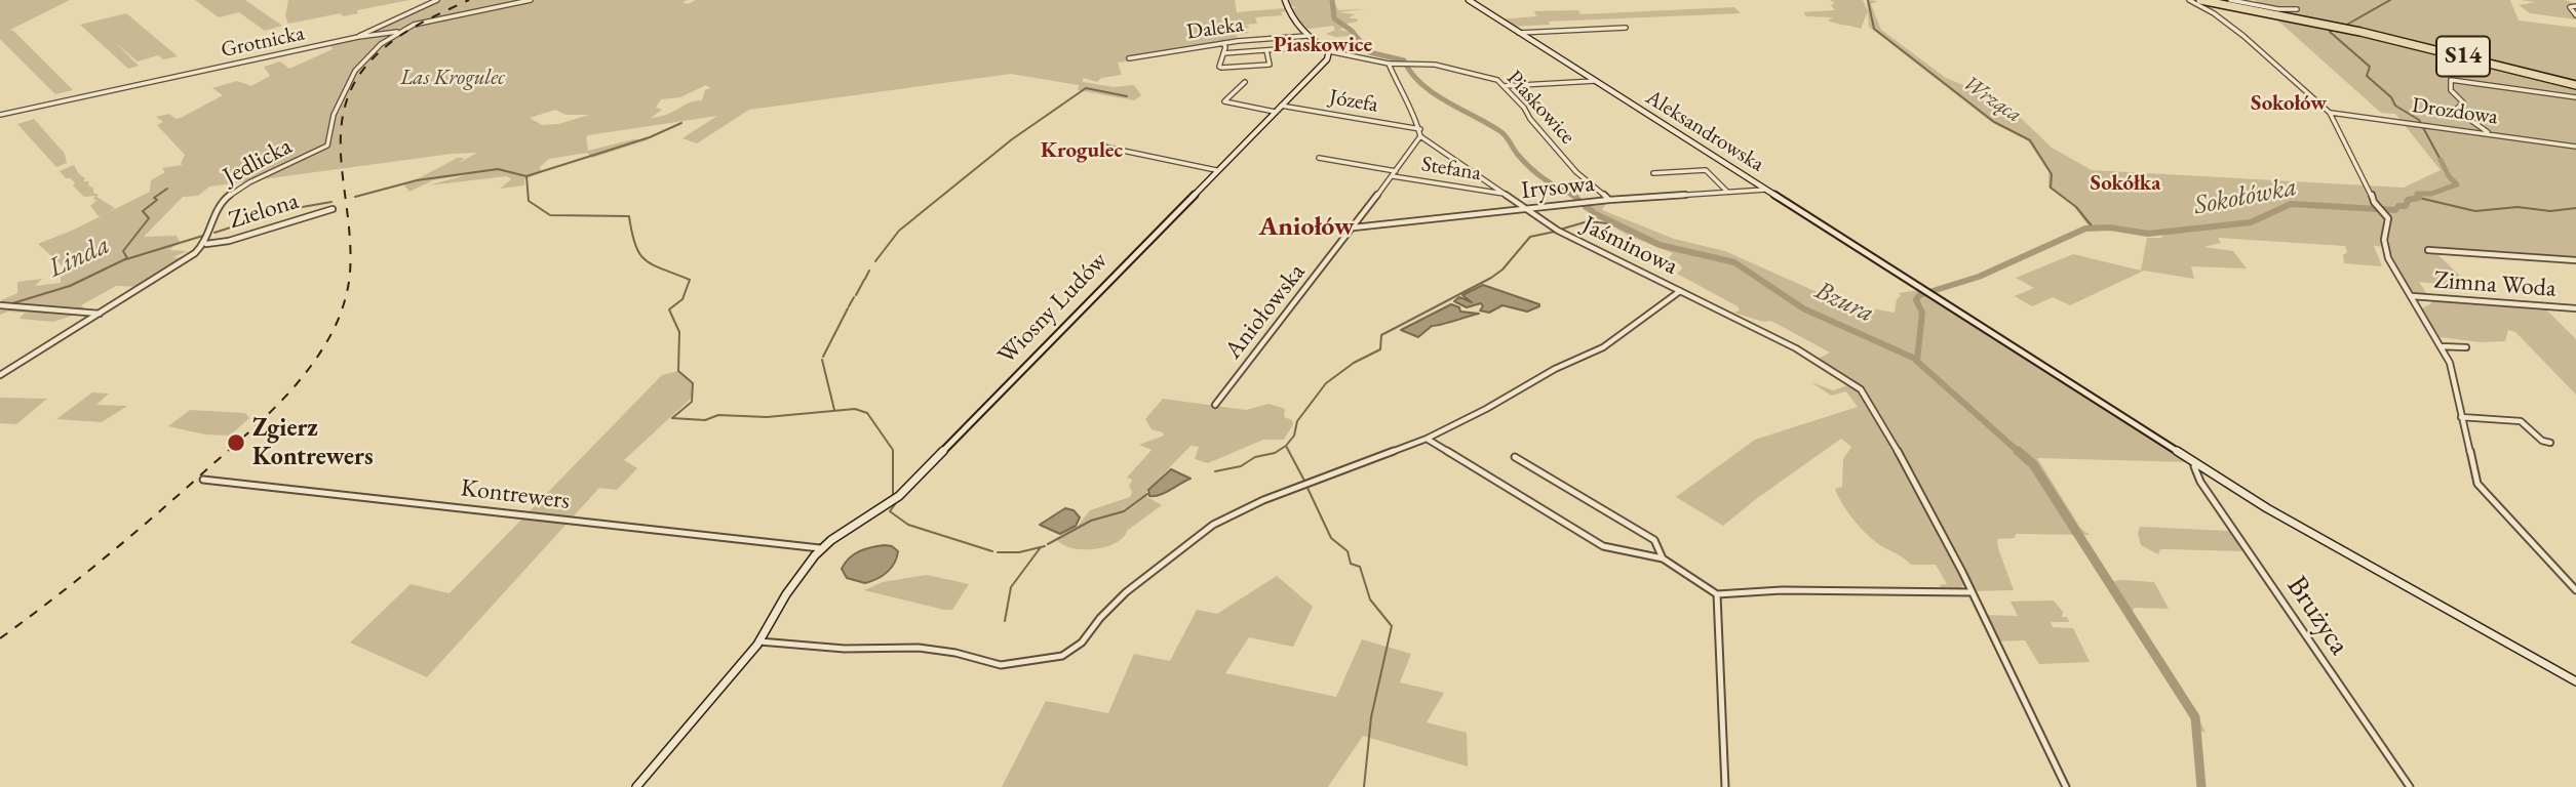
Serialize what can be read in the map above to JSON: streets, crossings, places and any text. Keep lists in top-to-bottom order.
{
  "streets": {
    "highway": ["S14"],
    "street": [
      "Daleka",
      "Grotnicka",
      "Józefa",
      "Piaskowice",
      "Drozdowa",
      "Aleksandrowska",
      "Jedlicka",
      "Stefana",
      "Irysowa",
      "Zielona",
      "Jaśminowa",
      "Zimna Woda",
      "Wiosny Ludów",
      "Aniołowska",
      "Kontrewers",
      "Brużyca"
    ]
  },
  "crossings": [
    ["Grotnicka", "Jedlicka"],
    ["Józefa", "Wiosny Ludów"],
    ["Piaskowice", "Irysowa"],
    ["Aleksandrowska", "Irysowa"],
    ["Aleksandrowska", "Brużyca"],
    ["Jedlicka", "Zielona"],
    ["Stefana", "Jaśminowa"],
    ["Stefana", "Aniołowska"],
    ["Irysowa", "Jaśminowa"],
    ["Irysowa", "Aniołowska"],
    ["Jaśminowa", "Aniołowska"],
    ["Wiosny Ludów", "Kontrewers"]
  ],
  "districts": [
    "Piaskowice",
    "Sokołów",
    "Krogulec",
    "Sokółka",
    "Aniołów"
  ],
  "water": [
    "Wrząca",
    "Sokołówka",
    "Linda",
    "Bzura"
  ],
  "parks": ["Las Krogulec"],
  "places": ["Zgierz Kontrewers"]
}
